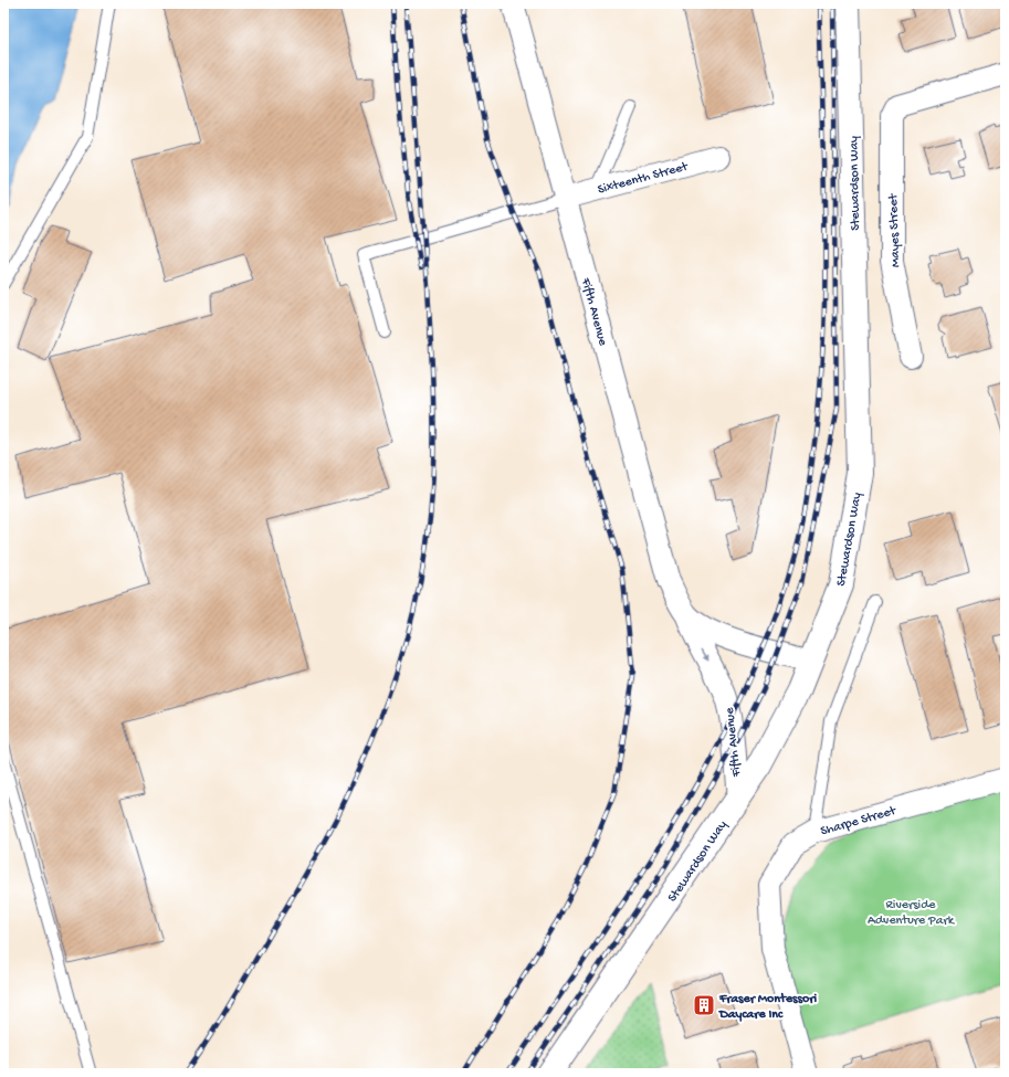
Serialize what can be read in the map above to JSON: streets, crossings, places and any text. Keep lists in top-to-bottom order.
{
  "streets": {
    "main road": ["Stewardson Way"],
    "street": [
      "Sixteenth Street",
      "Mayes Street",
      "Fifth Avenue",
      "Sharpe Street"
    ]
  },
  "crossings": [
    ["Sixteenth Street", "Fifth Avenue"],
    ["Stewardson Way", "Fifth Avenue"]
  ],
  "parks": ["Riverside Adventure Park"],
  "places": {
    "building": ["Fraser Montessori Daycare Inc"]
  }
}
